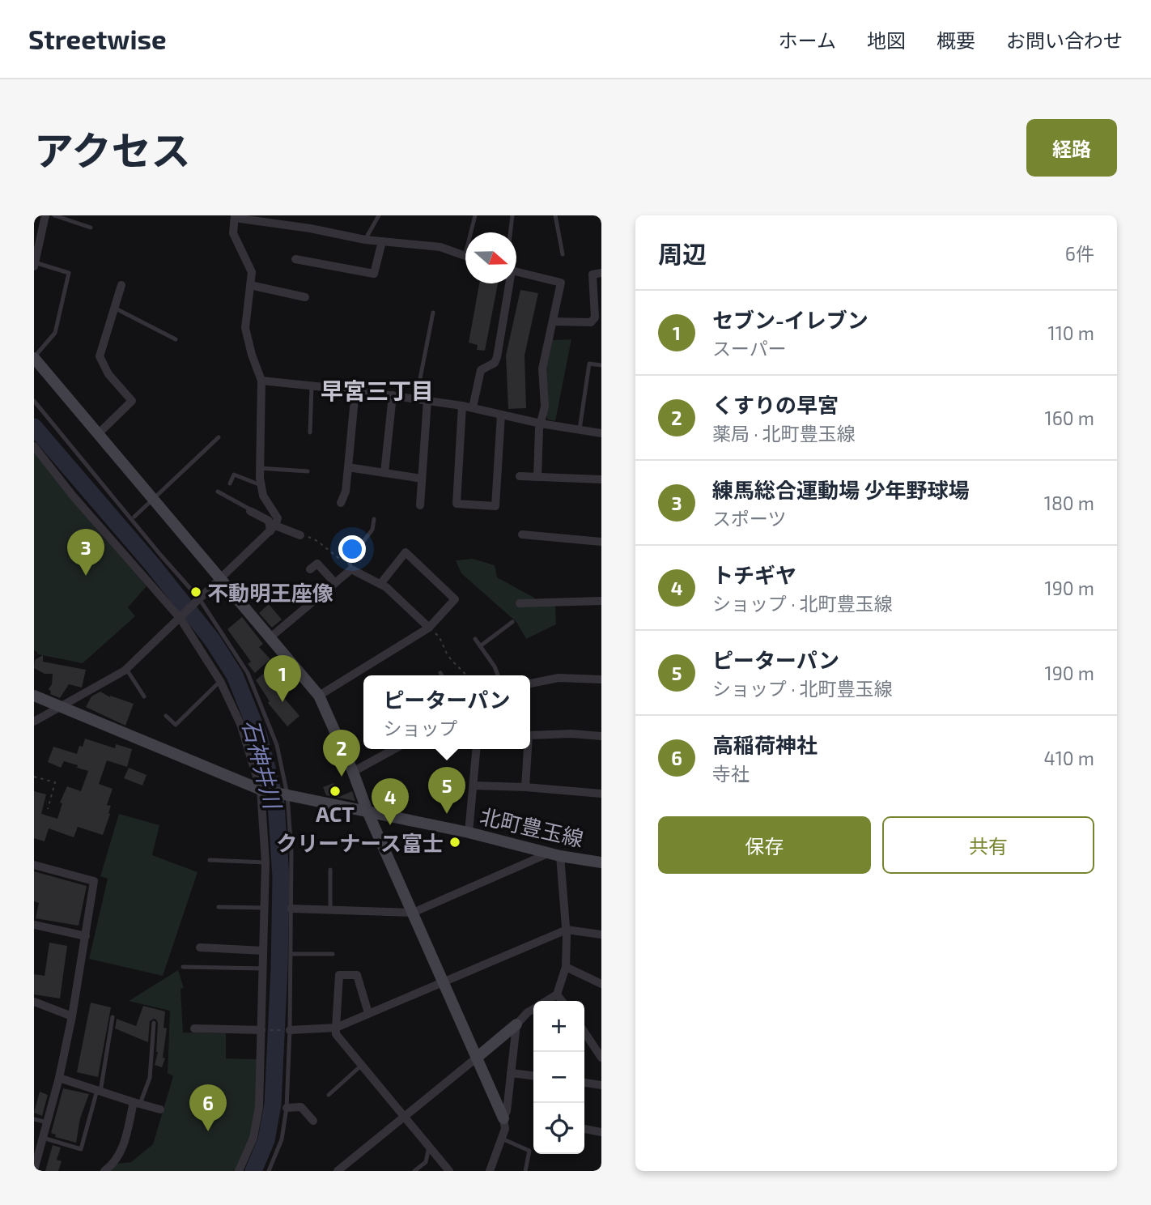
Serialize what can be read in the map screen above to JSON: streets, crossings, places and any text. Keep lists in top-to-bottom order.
{
  "streets": {
    "street": ["北町豊玉線"]
  },
  "districts": ["早宮三丁目"],
  "water": ["石神井川"],
  "places": ["不動明王座像", "ACT", "クリーナース富士"],
  "north": "right",
  "page": {
    "header": "Streetwise",
    "nav": [
      "ホーム",
      "地図",
      "概要",
      "お問い合わせ"
    ],
    "title": "アクセス",
    "buttons": [
      "経路",
      ["保存", "共有"]
    ],
    "heading": ["周辺", "6件"],
    "list": [
      {
        "mark": "1",
        "name": "セブン-イレブン",
        "note": "スーパー",
        "value": "110 m"
      },
      {
        "mark": "2",
        "name": "くすりの早宮",
        "note": "薬局 · 北町豊玉線",
        "value": "160 m"
      },
      {
        "mark": "3",
        "name": "練馬総合運動場 少年野球場",
        "note": "スポーツ",
        "value": "180 m"
      },
      {
        "mark": "4",
        "name": "トチギヤ",
        "note": "ショップ · 北町豊玉線",
        "value": "190 m"
      },
      {
        "mark": "5",
        "name": "ピーターパン",
        "note": "ショップ · 北町豊玉線",
        "value": "190 m"
      },
      {
        "mark": "6",
        "name": "高稲荷神社",
        "note": "寺社",
        "value": "410 m"
      }
    ],
    "pins": [
      "3",
      "1",
      "2",
      "5",
      "4",
      "6"
    ],
    "popup": ["ピーターパン", "ショップ"],
    "map_buttons": ["+", "−"]
  }
}
